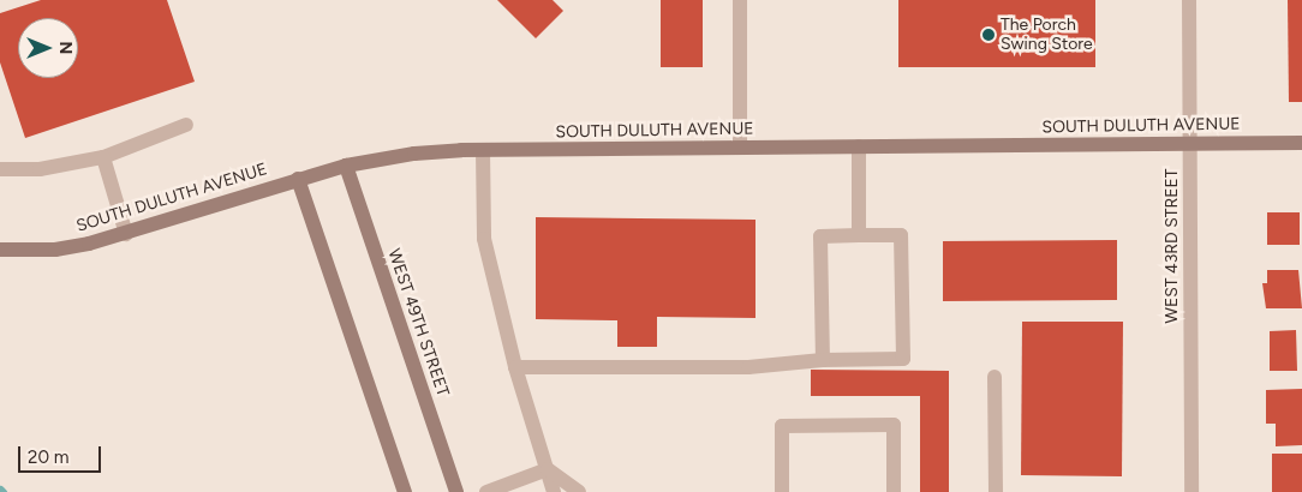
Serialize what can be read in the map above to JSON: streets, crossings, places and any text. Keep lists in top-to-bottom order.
{
  "streets": {
    "street": ["SOUTH DULUTH AVENUE", "WEST 43RD STREET", "WEST 49TH STREET"]
  },
  "crossings": [
    ["SOUTH DULUTH AVENUE", "WEST 43RD STREET"],
    ["SOUTH DULUTH AVENUE", "WEST 49TH STREET"]
  ],
  "places": ["The Porch Swing Store"],
  "scale_bar": "20 m",
  "north": "right"
}
